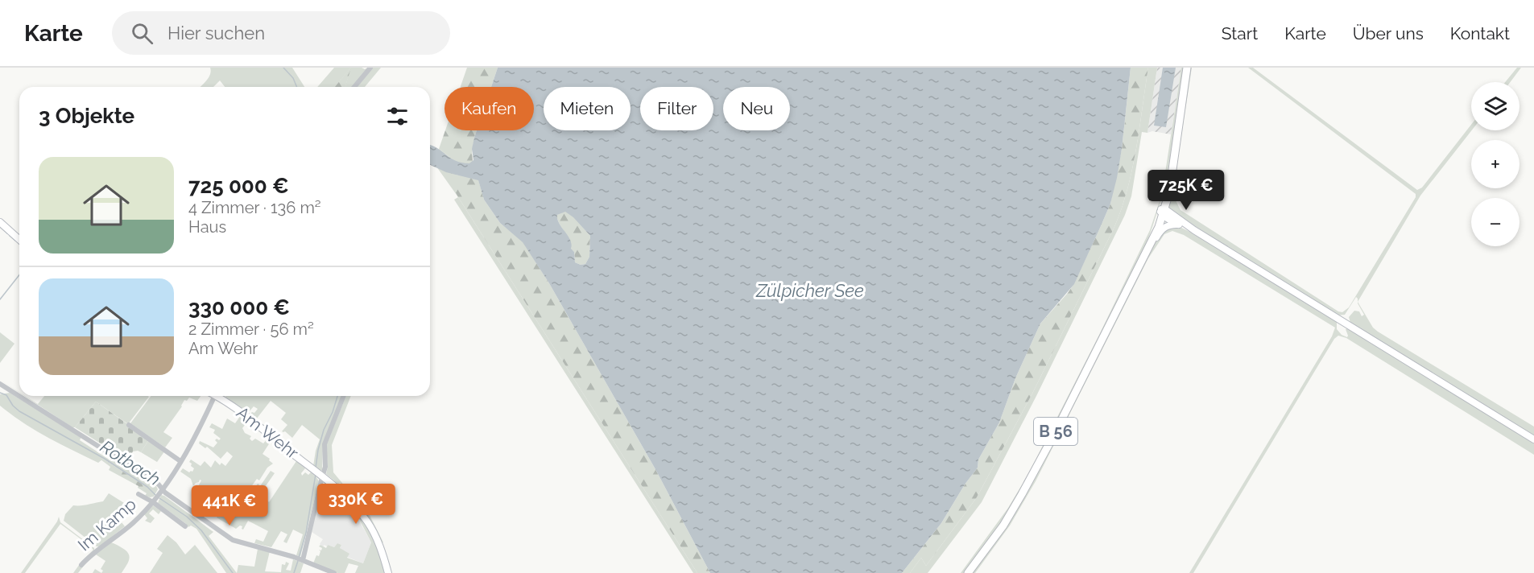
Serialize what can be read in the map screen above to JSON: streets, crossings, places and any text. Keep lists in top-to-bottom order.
{
  "streets": {
    "main road": ["B 56"],
    "street": ["Am Wehr", "Im Kamp"]
  },
  "water": ["Zülpicher See", "Rotbach"],
  "page": {
    "header": "Karte",
    "search": "Hier suchen",
    "nav": [
      "Start",
      "Karte",
      "Über uns",
      "Kontakt"
    ],
    "map_buttons": ["+", "−"],
    "chip": [
      "Kaufen",
      "Mieten",
      "Filter",
      "Neu"
    ],
    "heading": "3 Objekte",
    "list": [
      {
        "name": "725 000 €",
        "note": "4 Zimmer · 136 m² · Haus"
      },
      {
        "name": "330 000 €",
        "note": "2 Zimmer · 56 m² · Am Wehr"
      }
    ],
    "price": ["725K €", "330K €", "441K €"]
  }
}
